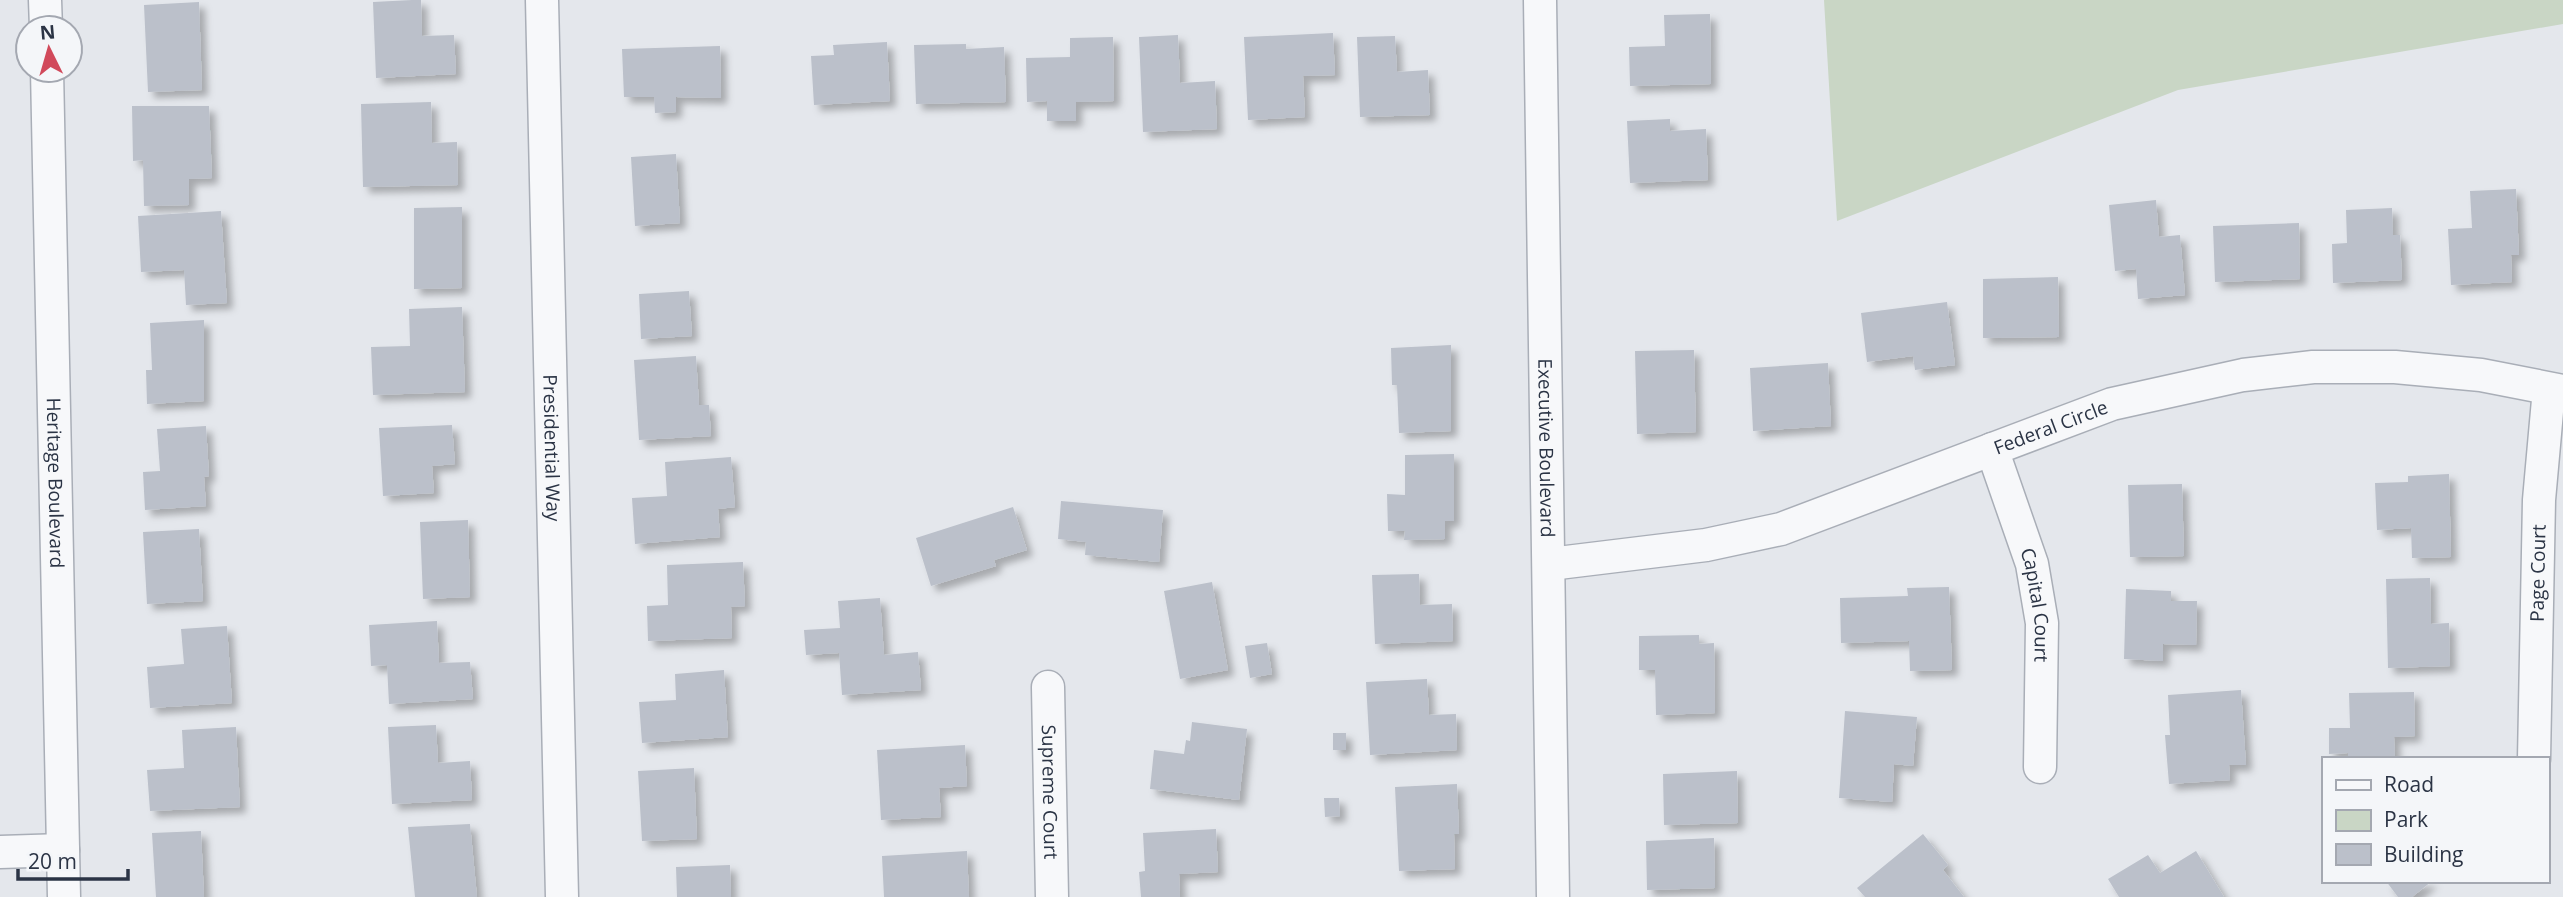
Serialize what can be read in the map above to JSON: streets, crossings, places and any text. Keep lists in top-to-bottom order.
{
  "streets": {
    "street": [
      "Federal Circle",
      "Presidential Way",
      "Executive Boulevard",
      "Heritage Boulevard",
      "Page Court",
      "Capital Court",
      "Supreme Court"
    ]
  },
  "crossings": [
    ["Federal Circle", "Executive Boulevard"],
    ["Federal Circle", "Page Court"],
    ["Federal Circle", "Capital Court"]
  ],
  "legend": ["Road", "Park", "Building"],
  "scale_bar": "20 m",
  "north": "top"
}
